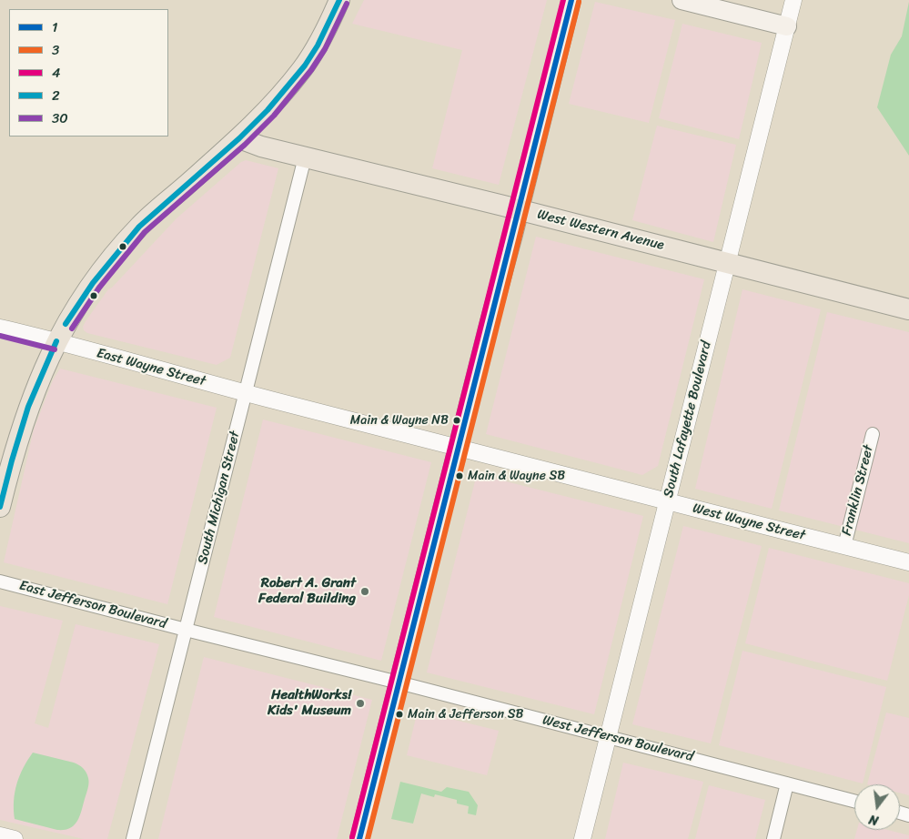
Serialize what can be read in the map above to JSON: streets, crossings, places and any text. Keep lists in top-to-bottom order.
{
  "streets": {
    "main road": ["West Western Avenue"],
    "street": [
      "East Wayne Street",
      "South Lafayette Boulevard",
      "Franklin Street",
      "South Michigan Street",
      "West Wayne Street",
      "East Jefferson Boulevard",
      "West Jefferson Boulevard"
    ]
  },
  "crossings": [
    ["West Western Avenue", "South Lafayette Boulevard"],
    ["West Western Avenue", "South Michigan Street"],
    ["East Wayne Street", "South Michigan Street"],
    ["East Wayne Street", "West Wayne Street"],
    ["South Lafayette Boulevard", "West Wayne Street"],
    ["South Lafayette Boulevard", "West Jefferson Boulevard"],
    ["Franklin Street", "West Wayne Street"],
    ["South Michigan Street", "West Wayne Street"],
    ["South Michigan Street", "East Jefferson Boulevard"],
    ["South Michigan Street", "West Jefferson Boulevard"],
    ["East Jefferson Boulevard", "West Jefferson Boulevard"]
  ],
  "places": [
    "Main & Wayne NB",
    "Main & Wayne SB",
    "Robert A. Grant Federal Building",
    "HealthWorks! Kids' Museum",
    "Main & Jefferson SB"
  ],
  "lines": [
    "transit line 1",
    "transit line 4",
    "transit line 2",
    "transit line 3",
    "transit line 30"
  ],
  "legend": [
    "1",
    "3",
    "4",
    "2",
    "30"
  ],
  "north": "bottom"
}
